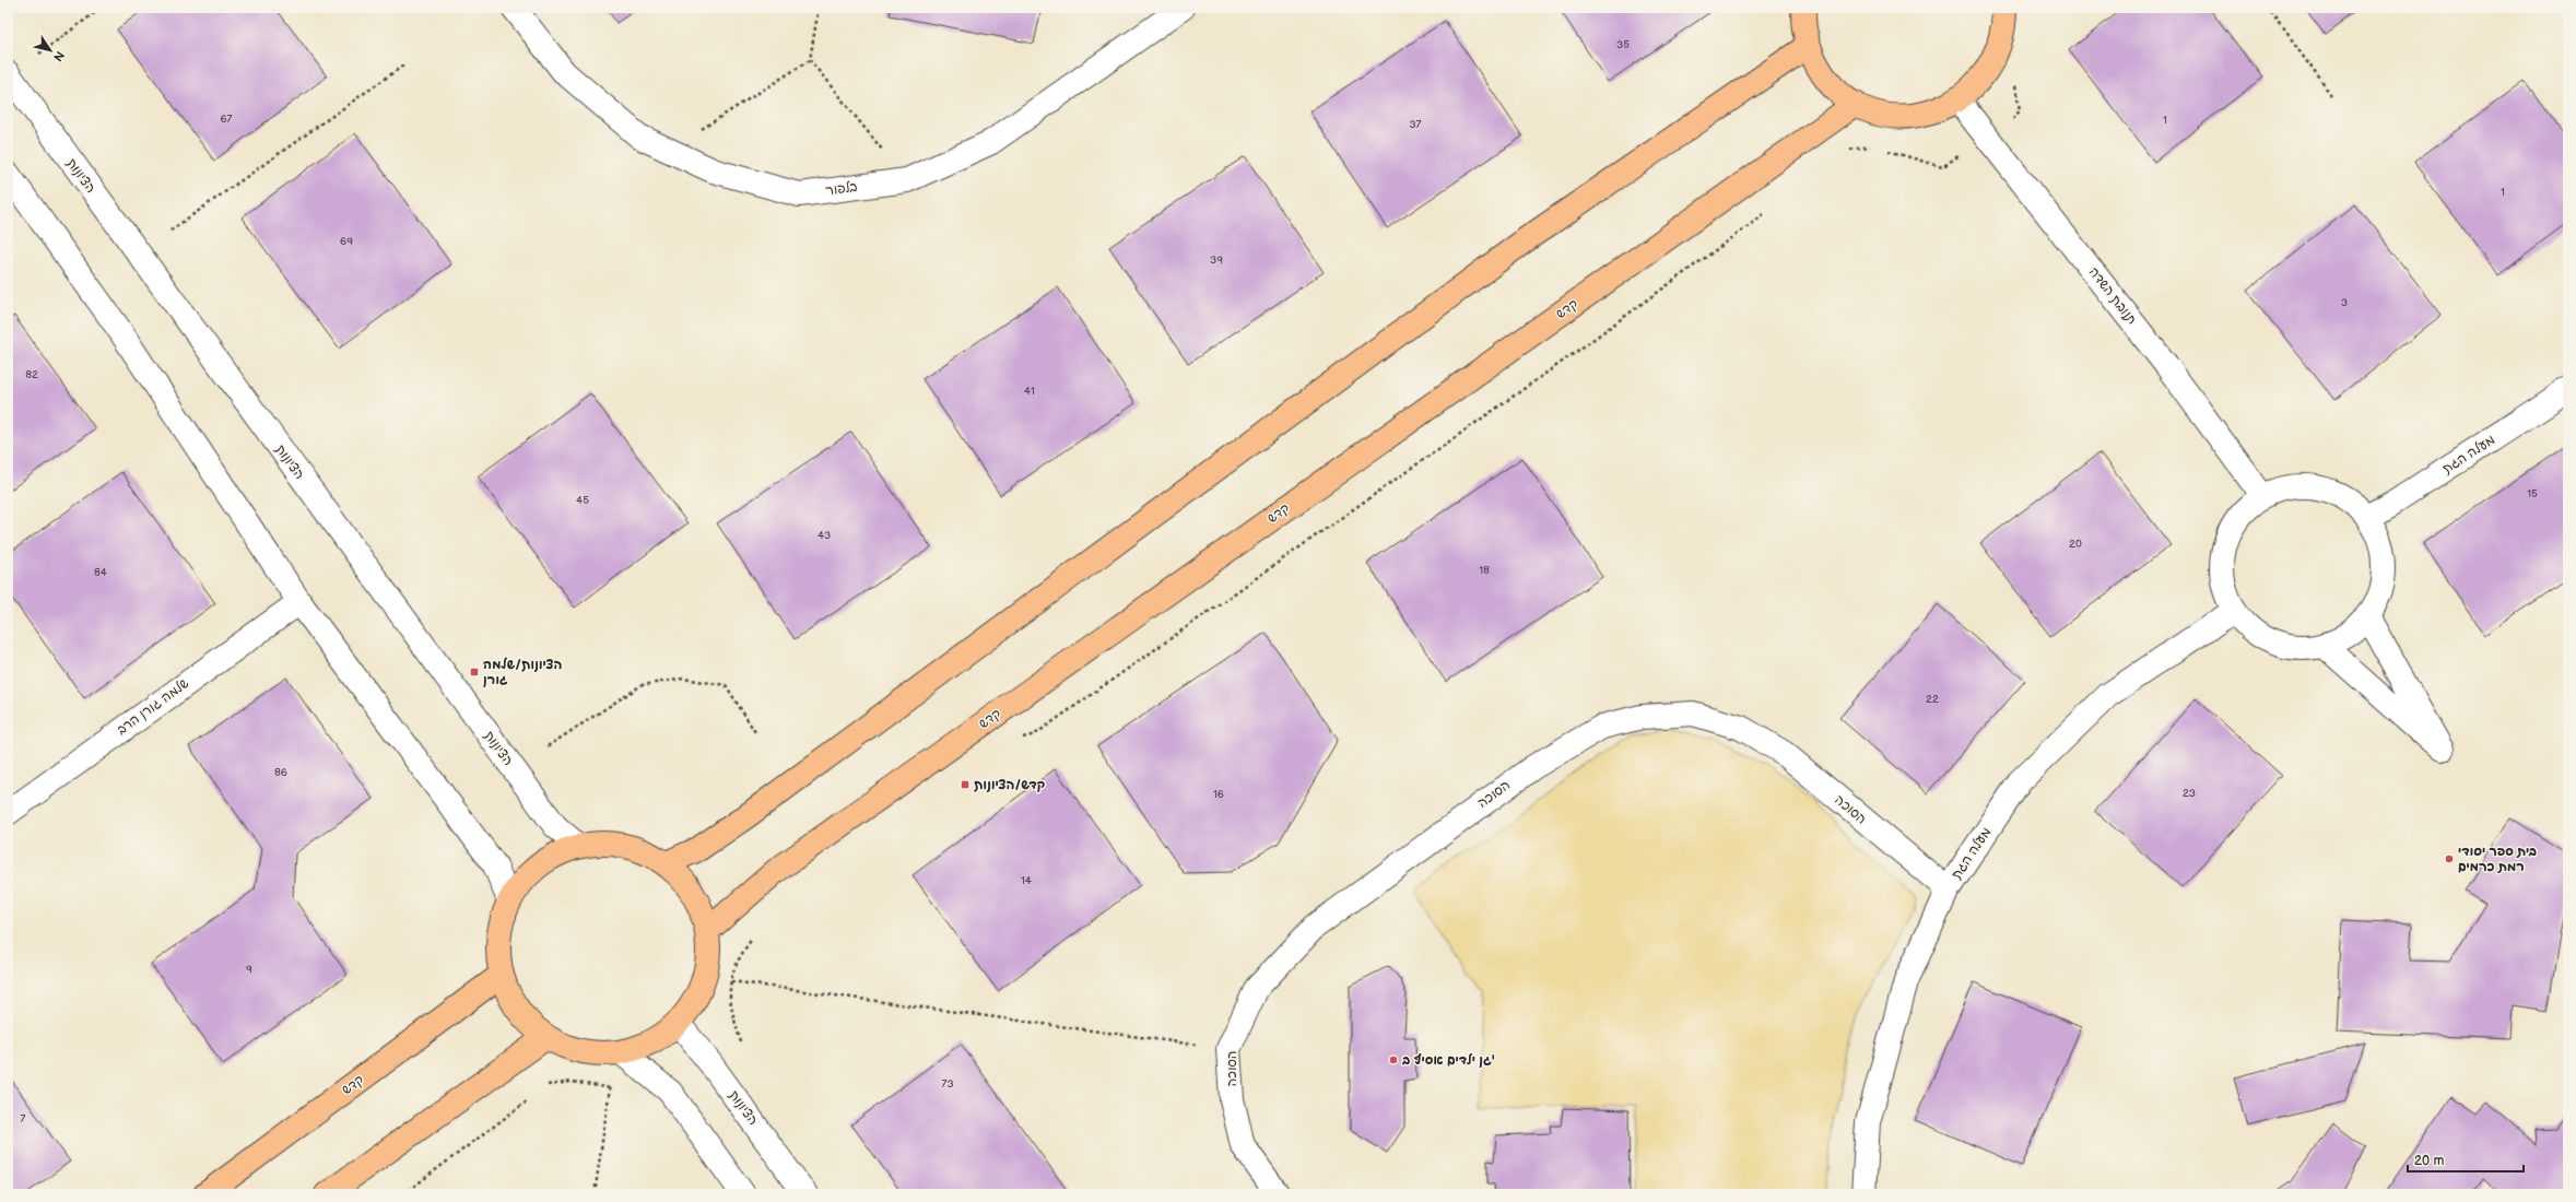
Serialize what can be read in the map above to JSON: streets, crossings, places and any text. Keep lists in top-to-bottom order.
{
  "streets": {
    "main road": ["קדש"],
    "street": [
      "הציונות",
      "בלפור",
      "תנובת השדה",
      "מעלה הגת",
      "שלמה גורן הרב",
      "הסוכה"
    ]
  },
  "crossings": [
    ["מעלה הגת", "הסוכה"]
  ],
  "places": {
    "transit": ["הציונות/שלמה גורן", "קדש/הציונות"],
    "other": ["בית ספר יסודי רמת כרמים", "גן ילדים אסיף ב'"]
  },
  "house_numbers": [
    "35",
    "67",
    "1",
    "37",
    "1",
    "69",
    "39",
    "3",
    "82",
    "41",
    "15",
    "45",
    "43",
    "20",
    "18",
    "84",
    "22",
    "86",
    "23",
    "16",
    "14",
    "9",
    "73",
    "7"
  ],
  "scale_bar": "20 m",
  "north": "bottom right"
}
